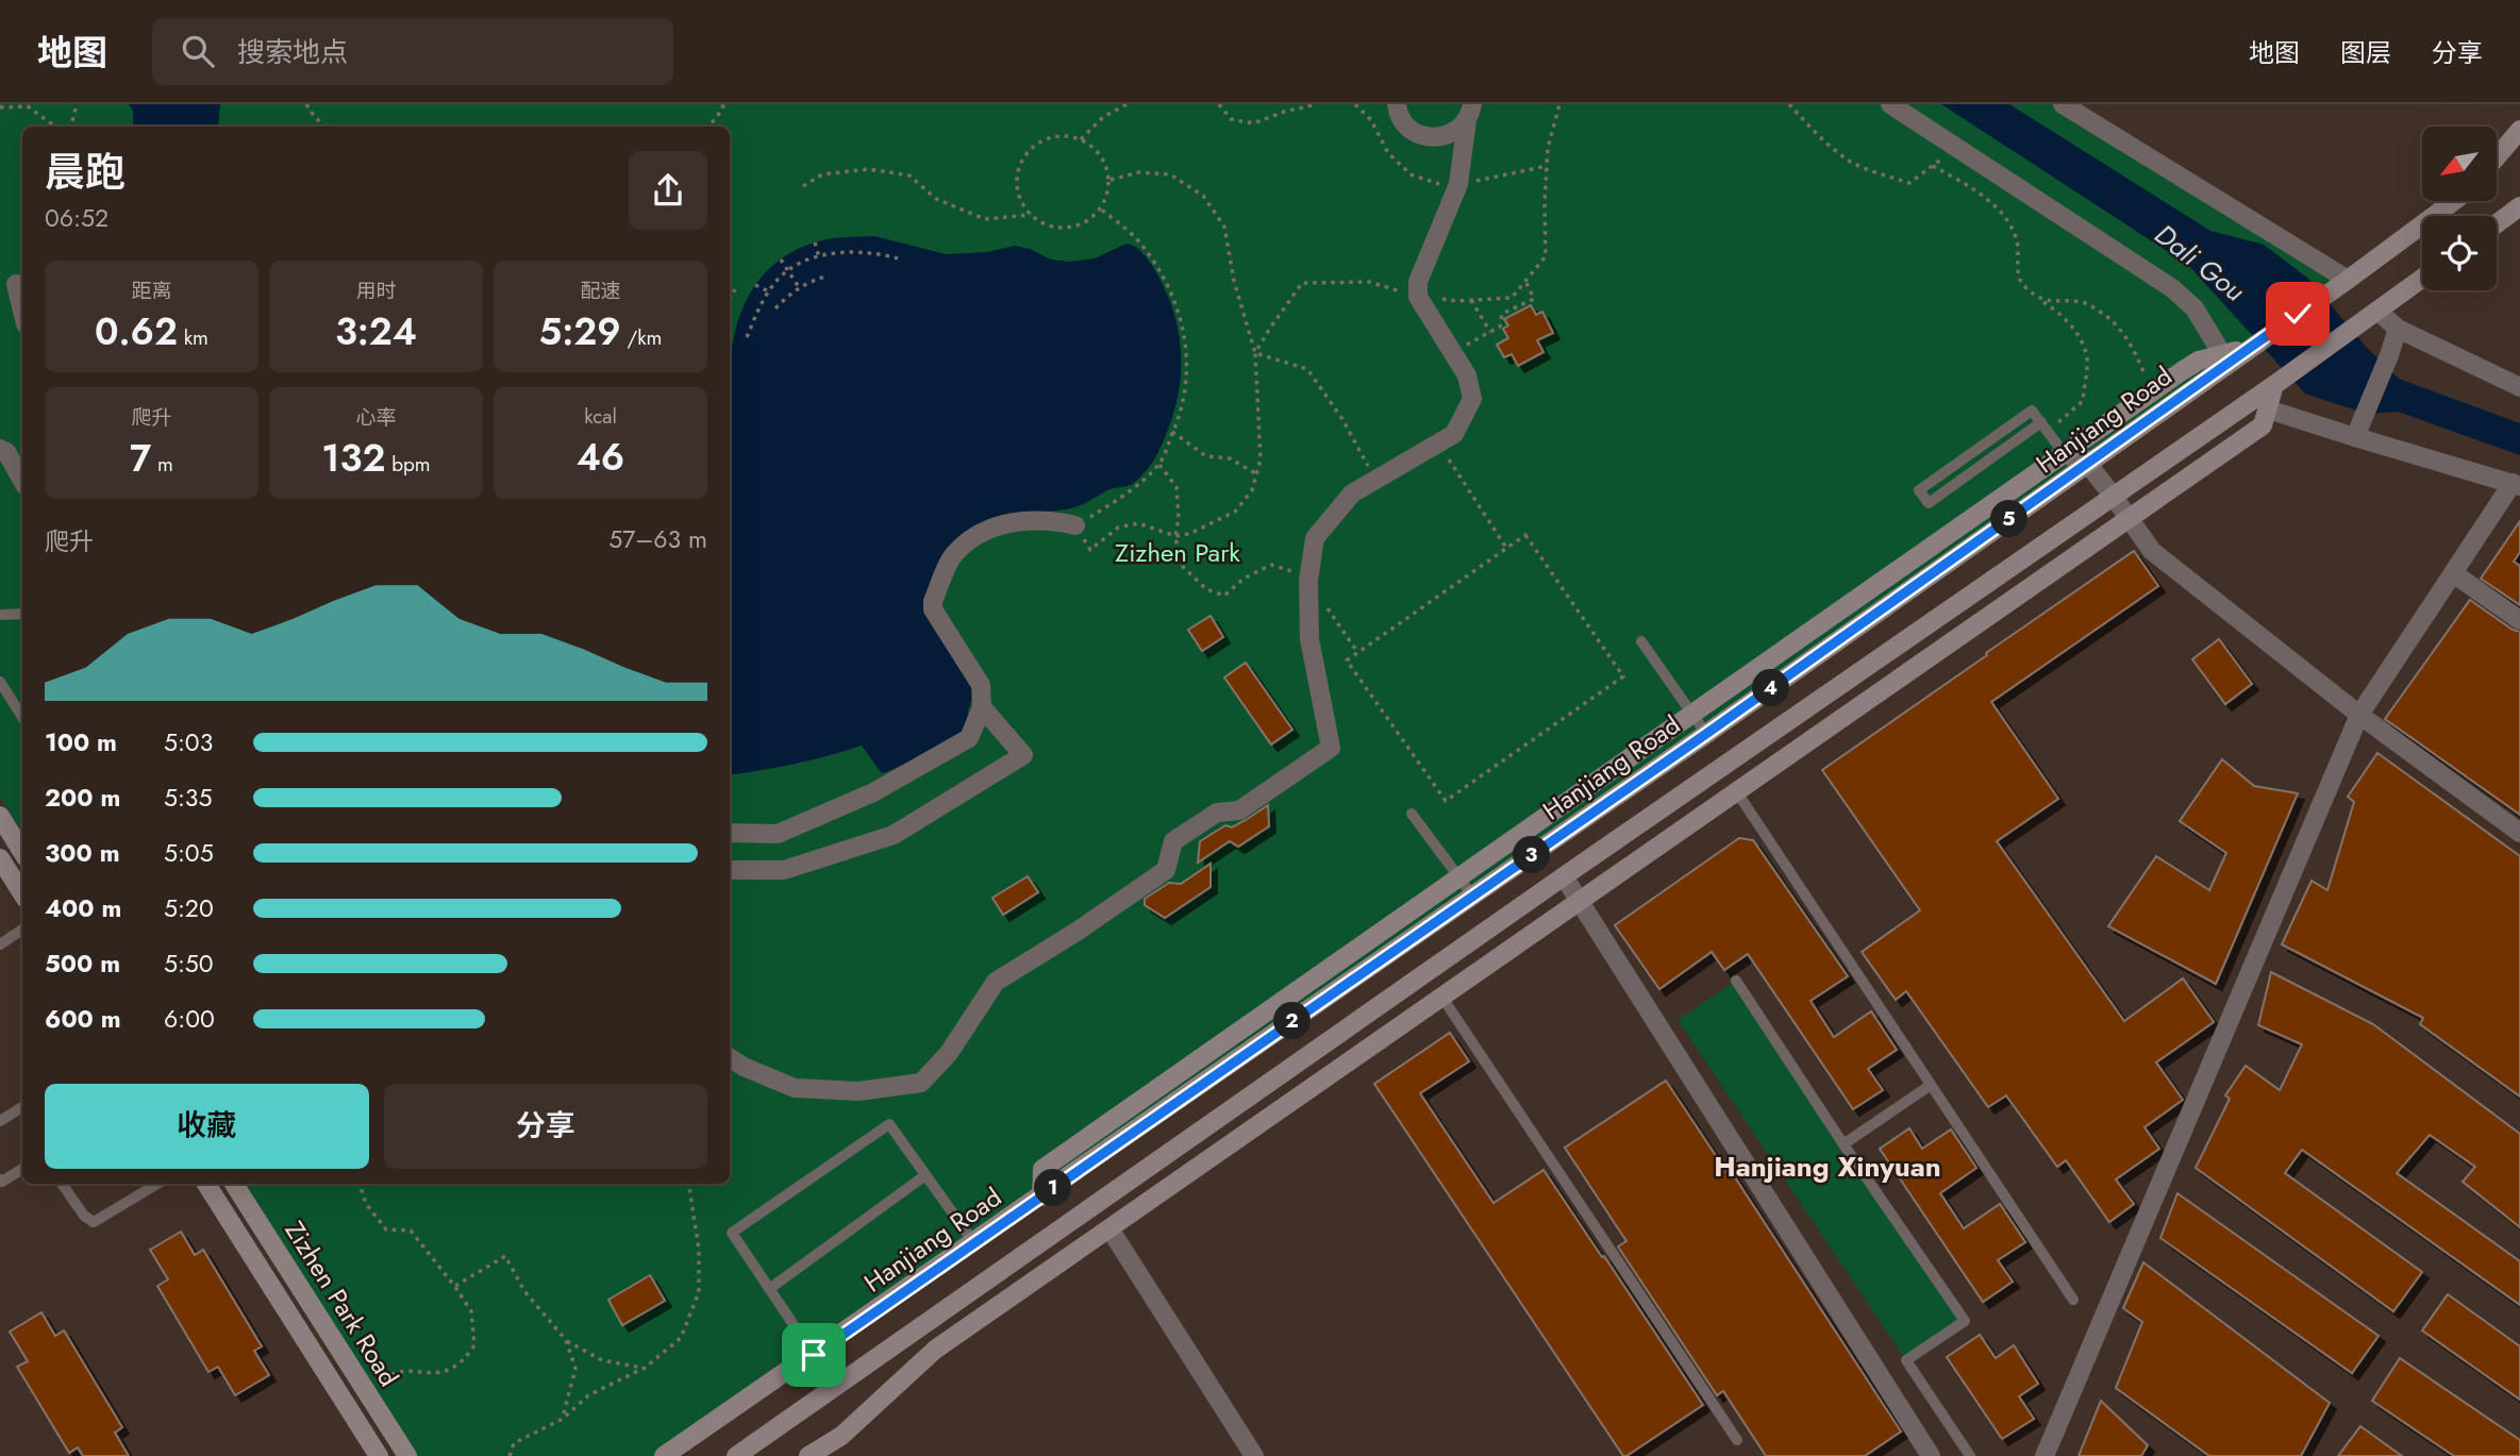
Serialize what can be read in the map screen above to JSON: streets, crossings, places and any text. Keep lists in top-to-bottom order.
{
  "streets": {
    "main road": ["Hanjiang Road", "Zizhen Park Road"]
  },
  "districts": ["Hanjiang Xinyuan"],
  "water": ["Dali Gou"],
  "parks": ["Zizhen Park"],
  "north": "bottom left",
  "page": {
    "header": "地图",
    "search": "搜索地点",
    "nav": ["地图", "图层", "分享"],
    "heading": ["晨跑", "06:52"],
    "stats": [
      ["距离", "0.62 km"],
      ["用时", "3:24"],
      ["配速", "5:29 /km"],
      ["爬升", "7 m"],
      ["心率", "132 bpm"],
      ["kcal", "46"]
    ],
    "pins": [
      "5",
      "4",
      "3",
      "2",
      "1"
    ],
    "chart": ["爬升", "57–63 m"],
    "list": [
      {
        "name": "100 m",
        "note": "5:03"
      },
      {
        "name": "200 m",
        "note": "5:35"
      },
      {
        "name": "300 m",
        "note": "5:05"
      },
      {
        "name": "400 m",
        "note": "5:20"
      },
      {
        "name": "500 m",
        "note": "5:50"
      },
      {
        "name": "600 m",
        "note": "6:00"
      }
    ],
    "buttons": ["收藏", "分享"]
  }
}
